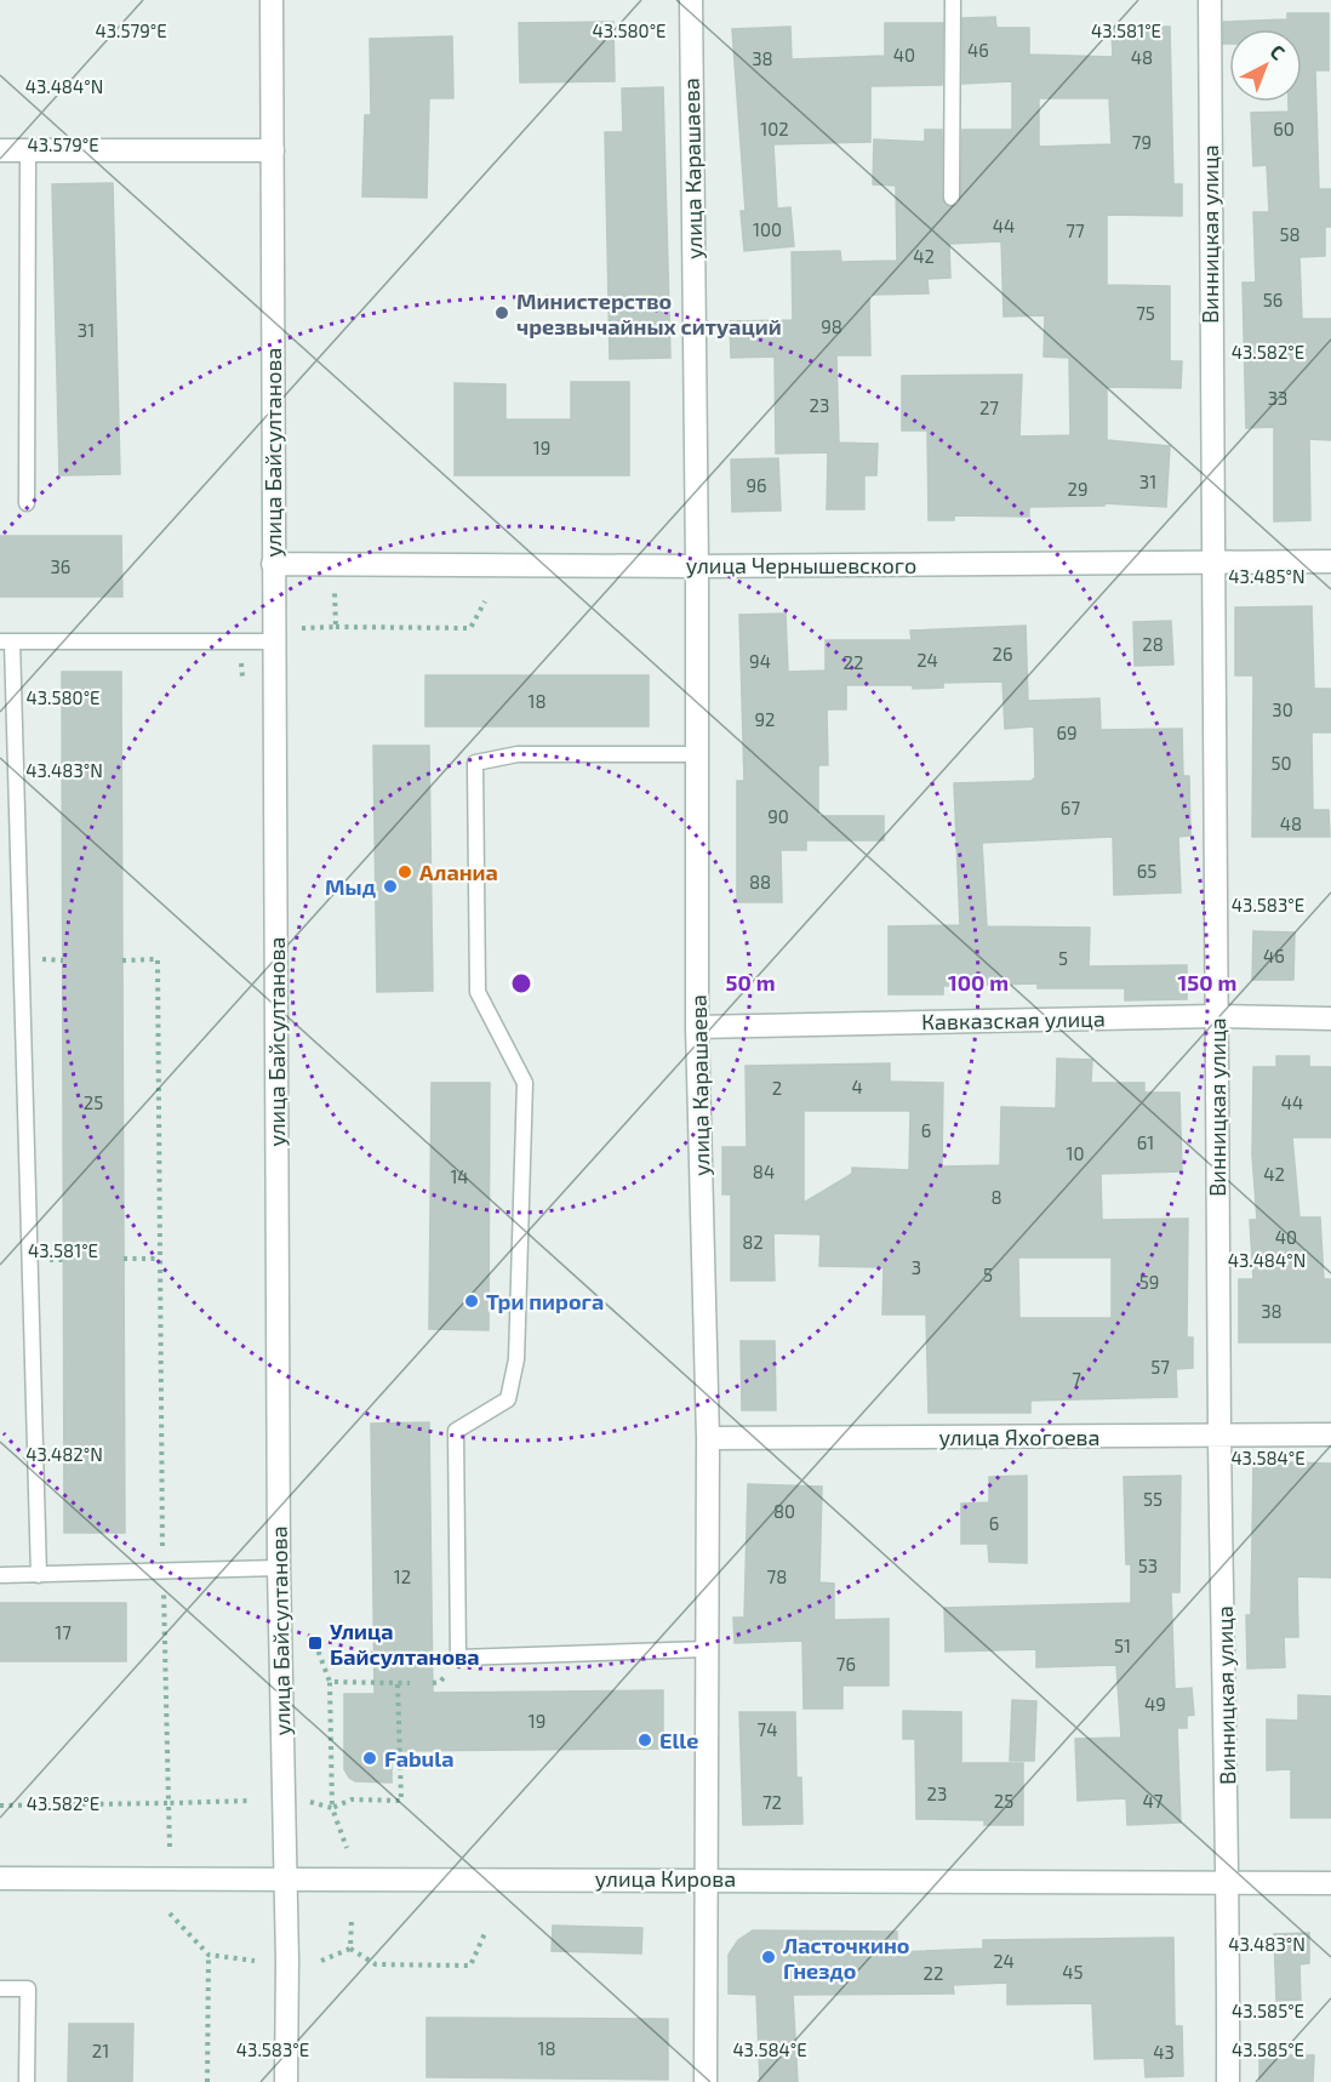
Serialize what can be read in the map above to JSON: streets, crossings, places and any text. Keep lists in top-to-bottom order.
{
  "streets": {
    "street": [
      "улица Карашаева",
      "Винницкая улица",
      "улица Байсултанова",
      "улица Чернышевского",
      "Кавказская улица",
      "улица Яхогоева",
      "улица Кирова"
    ]
  },
  "crossings": [
    ["улица Карашаева", "улица Чернышевского"],
    ["улица Карашаева", "Кавказская улица"],
    ["улица Карашаева", "улица Яхогоева"],
    ["улица Карашаева", "улица Кирова"],
    ["Винницкая улица", "улица Чернышевского"],
    ["Винницкая улица", "Кавказская улица"],
    ["Винницкая улица", "улица Яхогоева"],
    ["Винницкая улица", "улица Кирова"],
    ["улица Байсултанова", "улица Чернышевского"],
    ["улица Байсултанова", "улица Кирова"]
  ],
  "places": {
    "other": [
      "Министерство чрезвычайных ситуаций",
      "Аланиа",
      "Мыд",
      "Три пирога",
      "Elle",
      "Fabula",
      "Ласточкино Гнездо"
    ],
    "transit": ["Улица Байсултанова"]
  },
  "house_numbers": [
    "46",
    "40",
    "48",
    "38",
    "102",
    "60",
    "79",
    "44",
    "100",
    "77",
    "58",
    "42",
    "56",
    "75",
    "98",
    "31",
    "33",
    "23",
    "27",
    "19",
    "31",
    "96",
    "29",
    "36",
    "28",
    "26",
    "24",
    "94",
    "22",
    "18",
    "30",
    "92",
    "69",
    "50",
    "67",
    "90",
    "48",
    "65",
    "88",
    "46",
    "5",
    "4",
    "2",
    "25",
    "44",
    "6",
    "61",
    "10",
    "84",
    "42",
    "14",
    "8",
    "40",
    "82",
    "3",
    "5",
    "59",
    "38",
    "57",
    "7",
    "55",
    "80",
    "6",
    "53",
    "12",
    "78",
    "17",
    "51",
    "76",
    "49",
    "19",
    "74",
    "23",
    "25",
    "47",
    "72",
    "24",
    "45",
    "22",
    "18",
    "21",
    "43"
  ],
  "north": "top right",
  "coordinates": [
    "43.579°E",
    "43.581°E",
    "43.580°E",
    "43.484°N",
    "43.582°E",
    "43.485°N",
    "43.483°N",
    "43.583°E",
    "43.482°N",
    "43.584°E",
    "43.585°E"
  ],
  "rings": ["50 m", "100 m", "150 m"]
}
